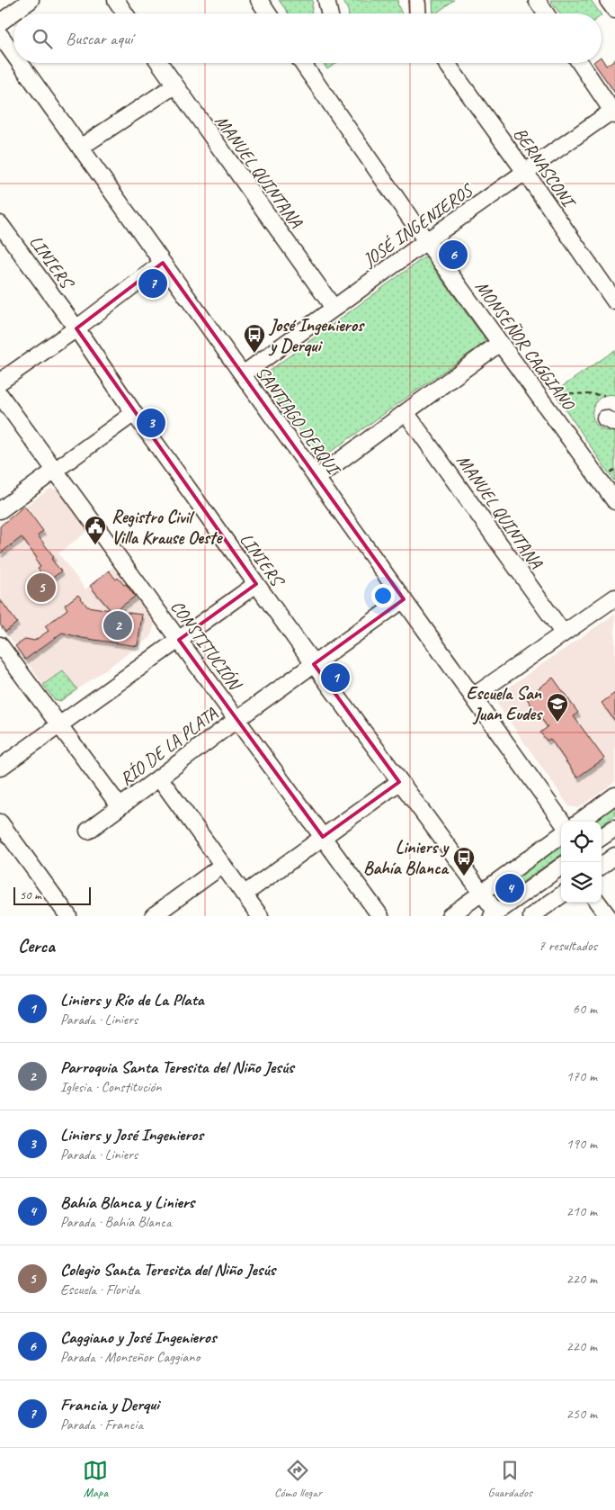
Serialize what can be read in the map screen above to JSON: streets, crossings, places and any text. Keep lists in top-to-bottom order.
{
  "streets": {
    "street": [
      "BERNASCONI",
      "MANUEL QUINTANA",
      "JOSÉ INGENIEROS",
      "LINIERS",
      "MONSEÑOR CAGGIANO",
      "SANTIAGO DERQUI",
      "CONSTITUCIÓN",
      "RÍO DE LA PLATA"
    ]
  },
  "crossings": [
    ["BERNASCONI", "JOSÉ INGENIEROS"],
    ["MANUEL QUINTANA", "JOSÉ INGENIEROS"],
    ["JOSÉ INGENIEROS", "MONSEÑOR CAGGIANO"],
    ["JOSÉ INGENIEROS", "SANTIAGO DERQUI"],
    ["LINIERS", "RÍO DE LA PLATA"],
    ["SANTIAGO DERQUI", "RÍO DE LA PLATA"],
    ["CONSTITUCIÓN", "RÍO DE LA PLATA"]
  ],
  "places": {
    "bus stop": ["José Ingenieros y Derqui", "Liniers y Bahía Blanca"],
    "public building": ["Registro Civil Villa Krause Oeste"],
    "school or university": ["Escuela San Juan Eudes"]
  },
  "scale_bar": "50 m",
  "page": {
    "search": "Buscar aquí",
    "pins": [
      "6",
      "7",
      "3",
      "5",
      "2",
      "1",
      "4"
    ],
    "scale": "50 m",
    "heading": ["Cerca", "7 resultados"],
    "list": [
      {
        "mark": "1",
        "name": "Liniers y Río de La Plata",
        "note": "Parada · Liniers",
        "value": "60 m"
      },
      {
        "mark": "2",
        "name": "Parroquia Santa Teresita del Niño Jesús",
        "note": "Iglesia · Constitución",
        "value": "170 m"
      },
      {
        "mark": "3",
        "name": "Liniers y José Ingenieros",
        "note": "Parada · Liniers",
        "value": "190 m"
      },
      {
        "mark": "4",
        "name": "Bahía Blanca y Liniers",
        "note": "Parada · Bahía Blanca",
        "value": "210 m"
      },
      {
        "mark": "5",
        "name": "Colegio Santa Teresita del Niño Jesús",
        "note": "Escuela · Florida",
        "value": "220 m"
      },
      {
        "mark": "6",
        "name": "Caggiano y José Ingenieros",
        "note": "Parada · Monseñor Caggiano",
        "value": "220 m"
      },
      {
        "mark": "7",
        "name": "Francia y Derqui",
        "note": "Parada · Francia",
        "value": "250 m"
      }
    ],
    "nav": ["Mapa", "Cómo llegar", "Guardados"]
  }
}
